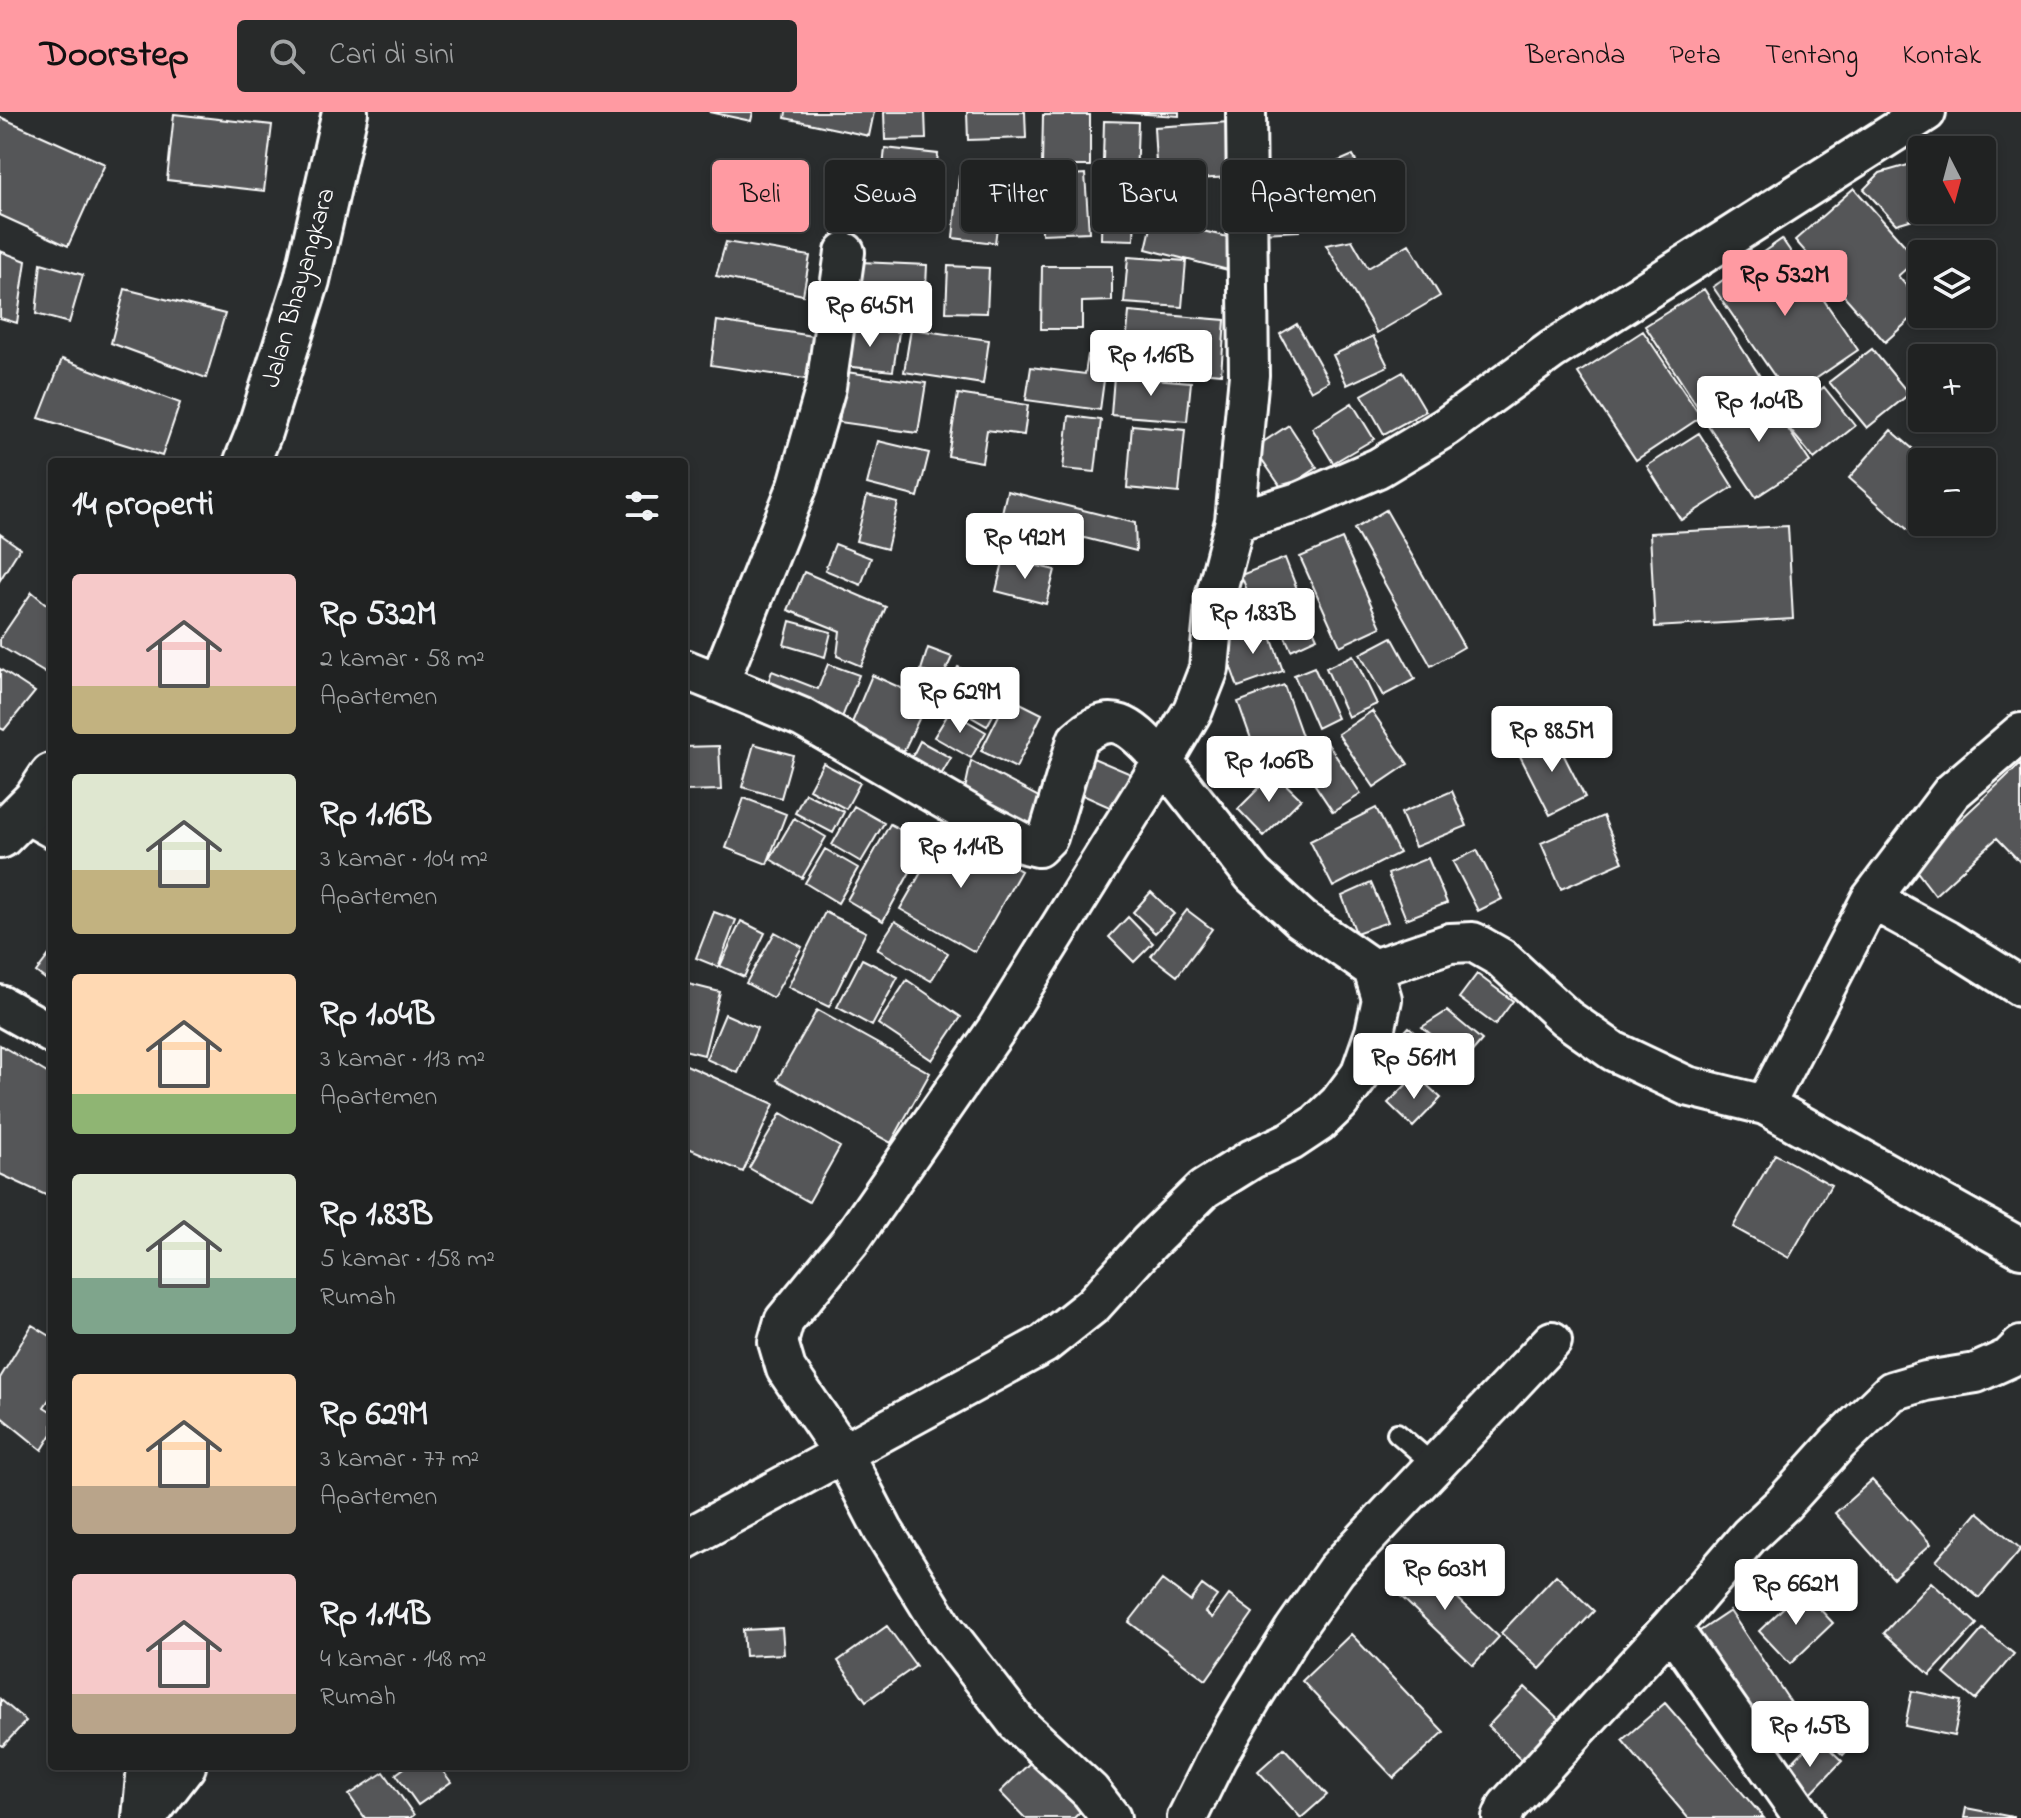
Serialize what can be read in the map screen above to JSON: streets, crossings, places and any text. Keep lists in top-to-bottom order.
{
  "streets": {
    "highway": ["Jalan Bhayangkara"]
  },
  "north": "bottom",
  "page": {
    "header": "Doorstep",
    "search": "Cari di sini",
    "nav": [
      "Beranda",
      "Peta",
      "Tentang",
      "Kontak"
    ],
    "map_buttons": ["+", "−"],
    "chip": [
      "Beli",
      "Sewa",
      "Filter",
      "Baru",
      "Apartemen"
    ],
    "price": [
      "Rp 532M",
      "Rp 645M",
      "Rp 1.16B",
      "Rp 1.04B",
      "Rp 492M",
      "Rp 1.83B",
      "Rp 629M",
      "Rp 885M",
      "Rp 1.06B",
      "Rp 1.14B",
      "Rp 561M",
      "Rp 603M",
      "Rp 662M",
      "Rp 1.5B"
    ],
    "heading": "14 properti",
    "list": [
      {
        "name": "Rp 532M",
        "note": "2 kamar · 58 m² · Apartemen"
      },
      {
        "name": "Rp 1.16B",
        "note": "3 kamar · 104 m² · Apartemen"
      },
      {
        "name": "Rp 1.04B",
        "note": "3 kamar · 113 m² · Apartemen"
      },
      {
        "name": "Rp 1.83B",
        "note": "5 kamar · 158 m² · Rumah"
      },
      {
        "name": "Rp 629M",
        "note": "3 kamar · 77 m² · Apartemen"
      },
      {
        "name": "Rp 1.14B",
        "note": "4 kamar · 148 m² · Rumah"
      }
    ]
  }
}
